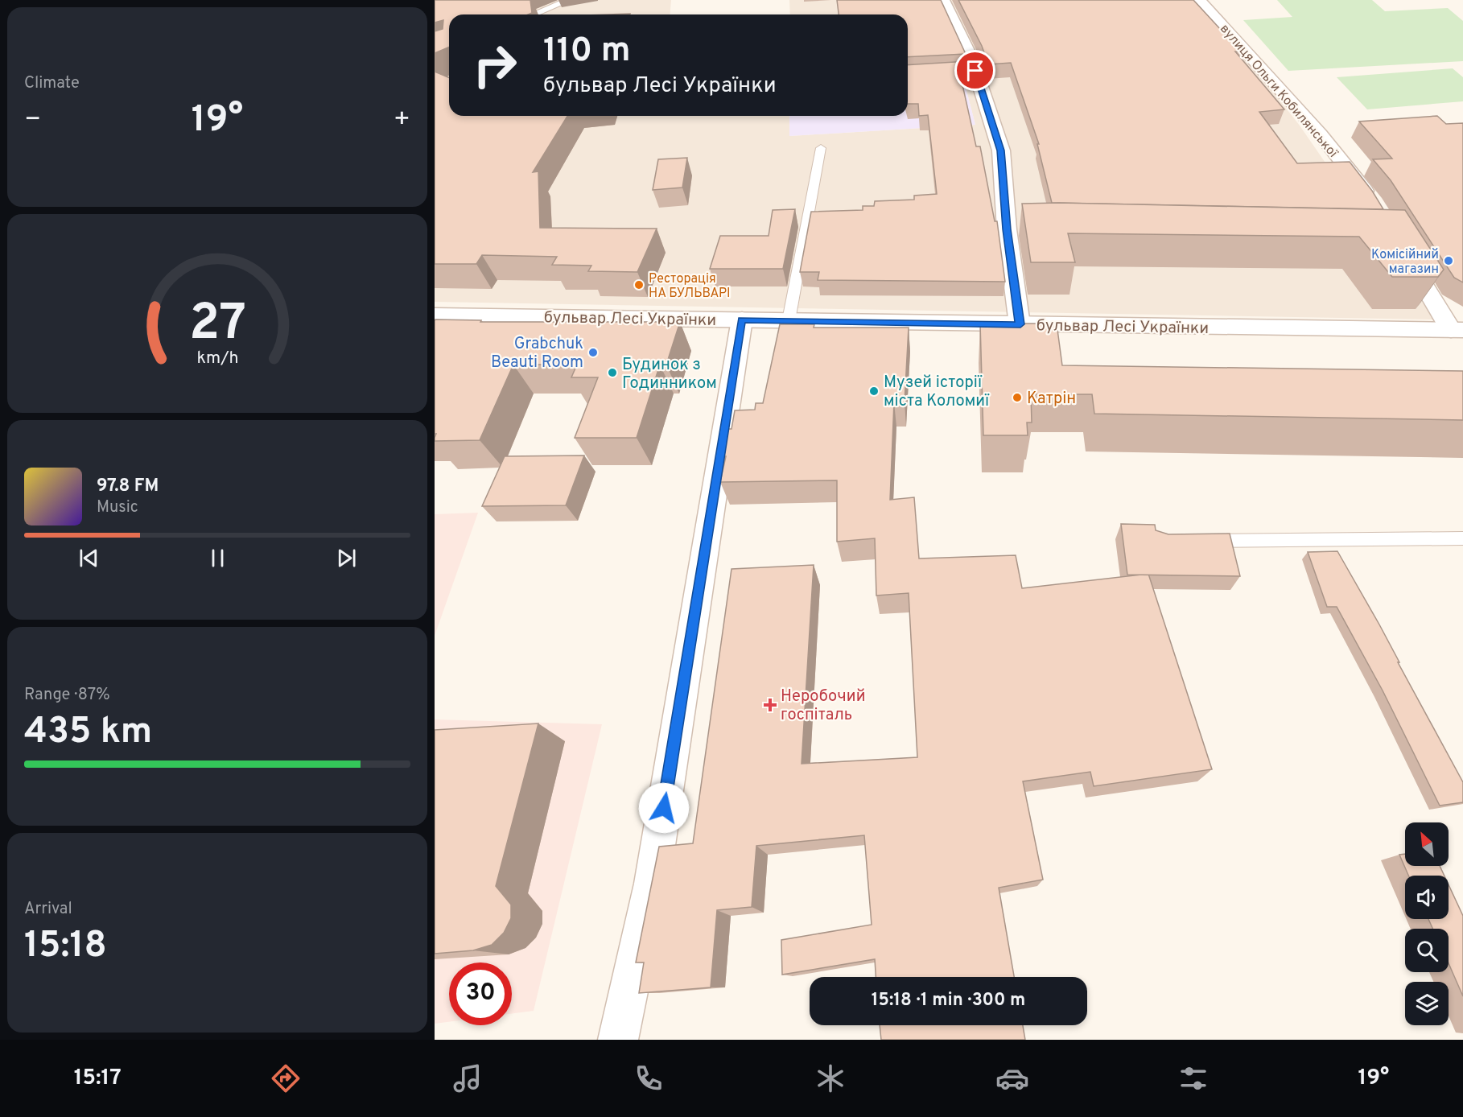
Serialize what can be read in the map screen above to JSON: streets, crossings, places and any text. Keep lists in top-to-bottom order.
{
  "streets": {
    "street": ["вулиця Ольги Кобилянської", "бульвар Лесі Українки"]
  },
  "places": {
    "other": [
      "Комісійний магазин",
      "Ресторація НА БУЛЬВАРІ",
      "Grabchuk Beauti Room",
      "Будинок з Годинником",
      "Музей історії міста Коломиї",
      "Катрін"
    ],
    "health": ["Неробочий госпіталь"]
  },
  "north": "top left",
  "page": {
    "tile": [
      "Climate",
      ["Range · 87%", "435 km"],
      ["Arrival", "15:18"]
    ],
    "turn": ["110 m", "бульвар Лесі Українки"],
    "heat": ["−", "19°", "+"],
    "song": ["97.8 FM", "Music"],
    "limit": "30",
    "trip": "15:18 · 1 min · 300 m",
    "tabs": ["15:17", "19°"],
    "gauge": ["27", "km/h"]
  }
}
